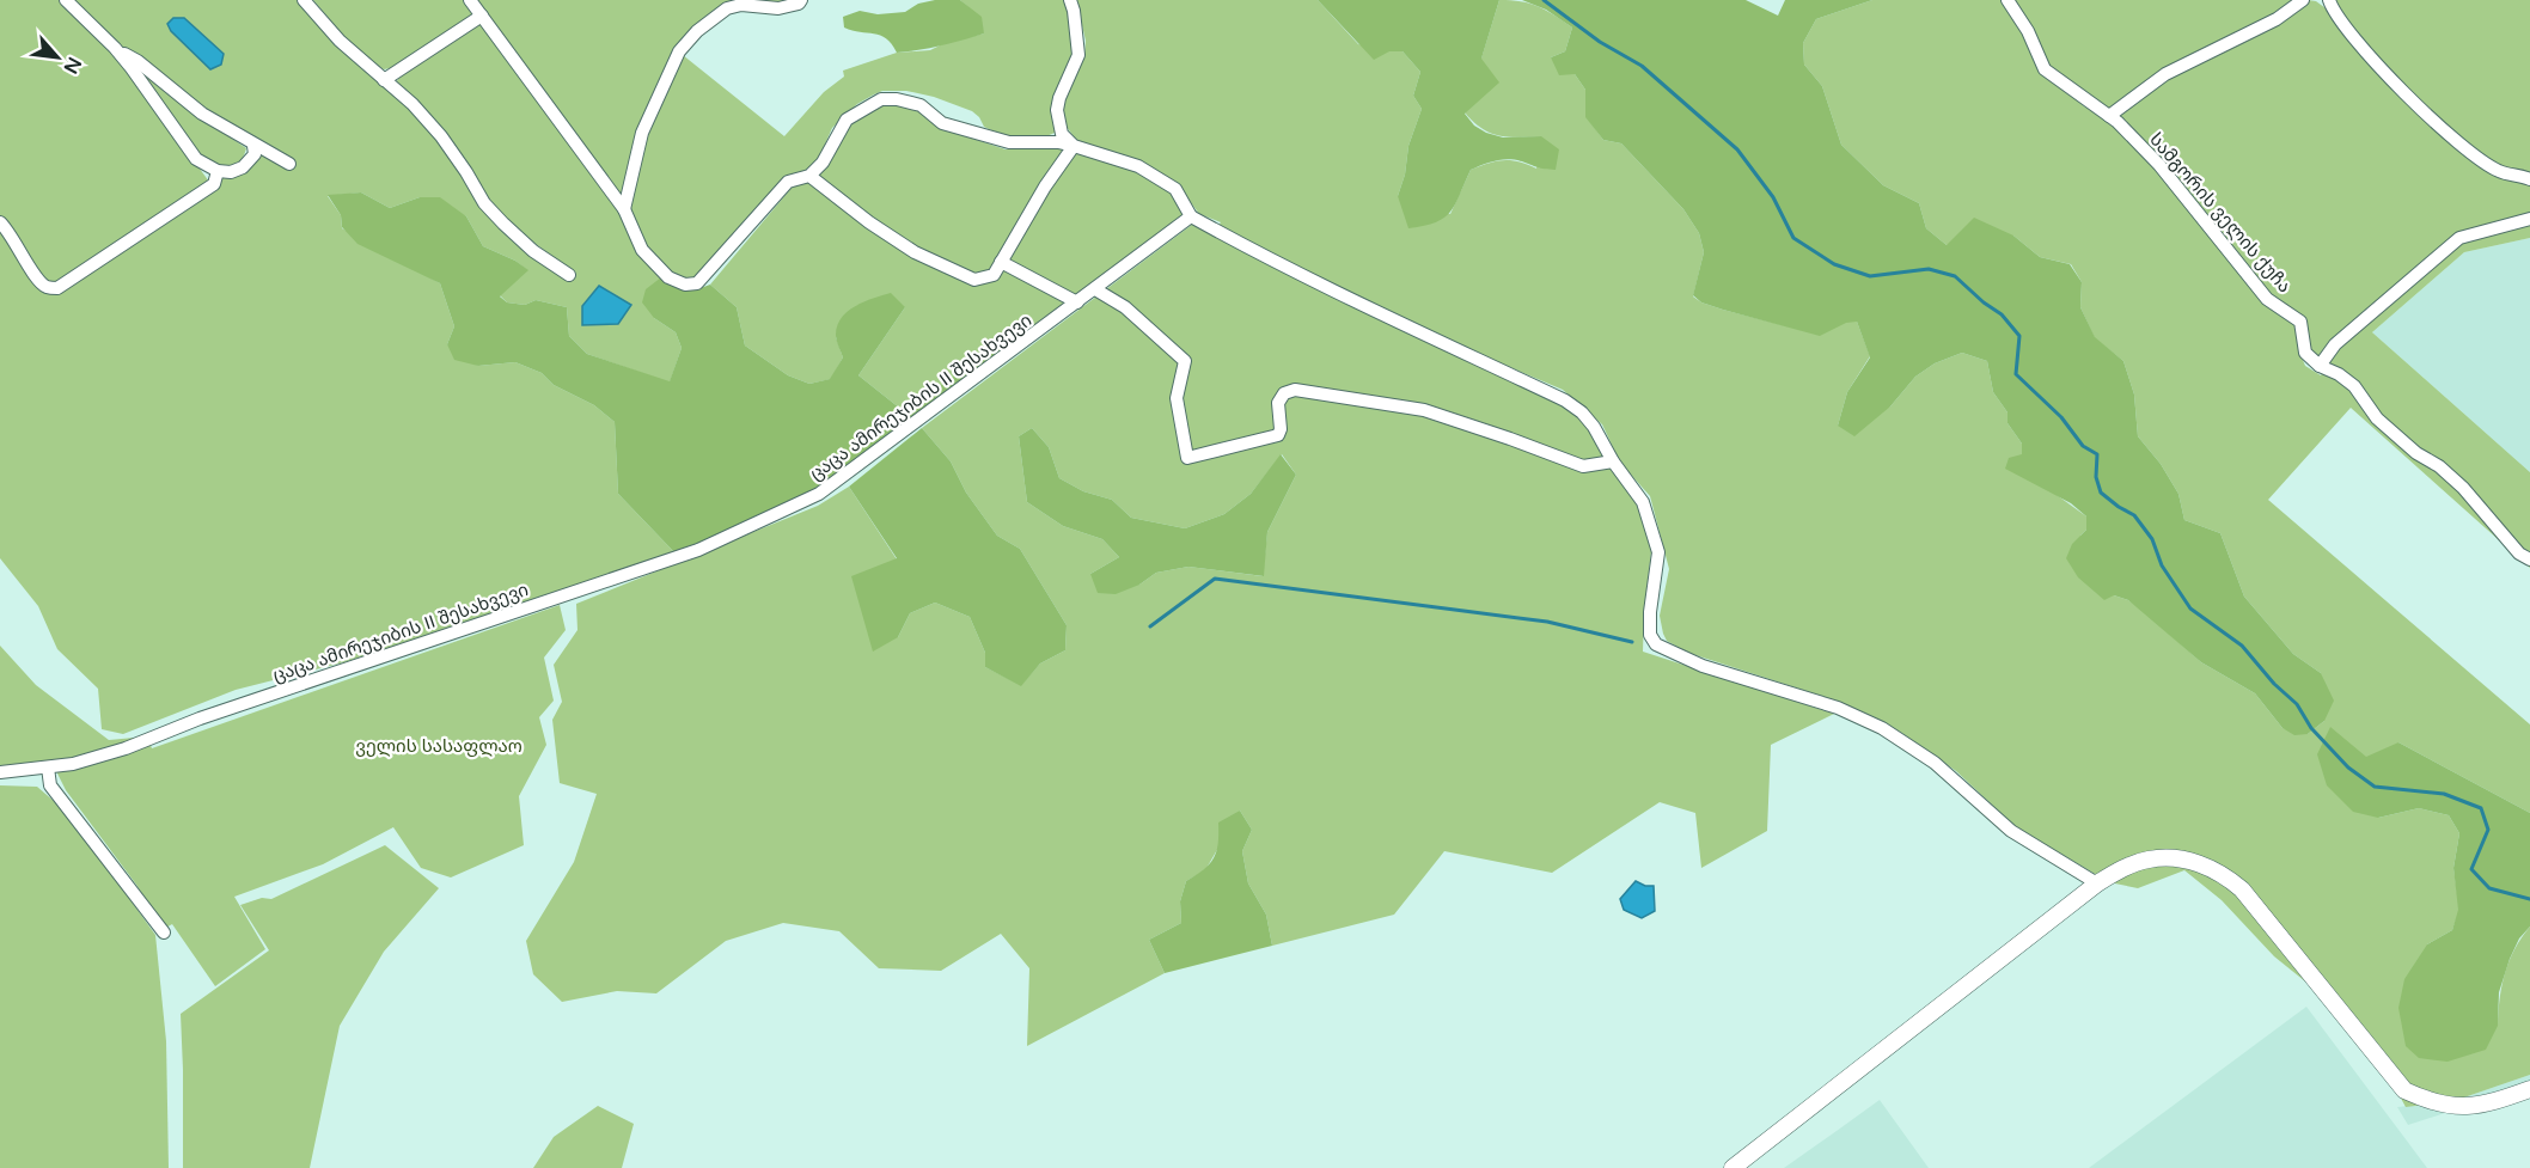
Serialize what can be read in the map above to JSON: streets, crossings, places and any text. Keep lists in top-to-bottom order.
{
  "streets": {
    "street": ["სამგორის ველის ქუჩა", "ცაცა ამირეჯიბის II შესახვევი"]
  },
  "parks": ["ველის სასაფლაო"],
  "north": "bottom right"
}
